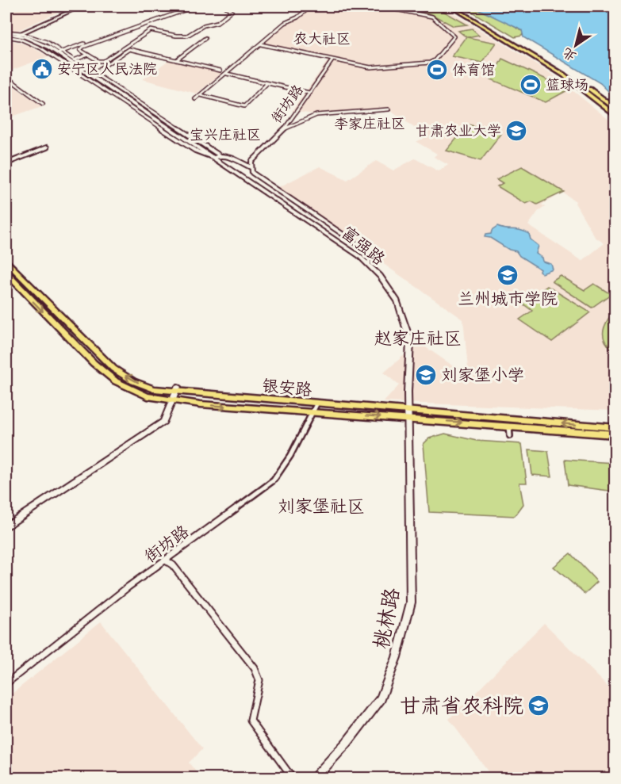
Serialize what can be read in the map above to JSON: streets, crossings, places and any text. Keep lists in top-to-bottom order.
{
  "streets": {
    "main road": ["富强路", "银安路", "桃林路"],
    "street": ["街坊路"]
  },
  "crossings": [
    ["街坊路", "富强路"],
    ["街坊路", "银安路"],
    ["富强路", "银安路"],
    ["富强路", "桃林路"],
    ["银安路", "桃林路"]
  ],
  "districts": [
    "农大社区",
    "李家庄社区",
    "宝兴庄社区",
    "赵家庄社区",
    "刘家堡社区"
  ],
  "places": {
    "public building": ["安宁区人民法院"],
    "sports": ["体育馆", "篮球场"],
    "school or university": [
      "甘肃农业大学",
      "兰州城市学院",
      "刘家堡小学",
      "甘肃省农科院"
    ]
  },
  "north": "bottom left"
}
